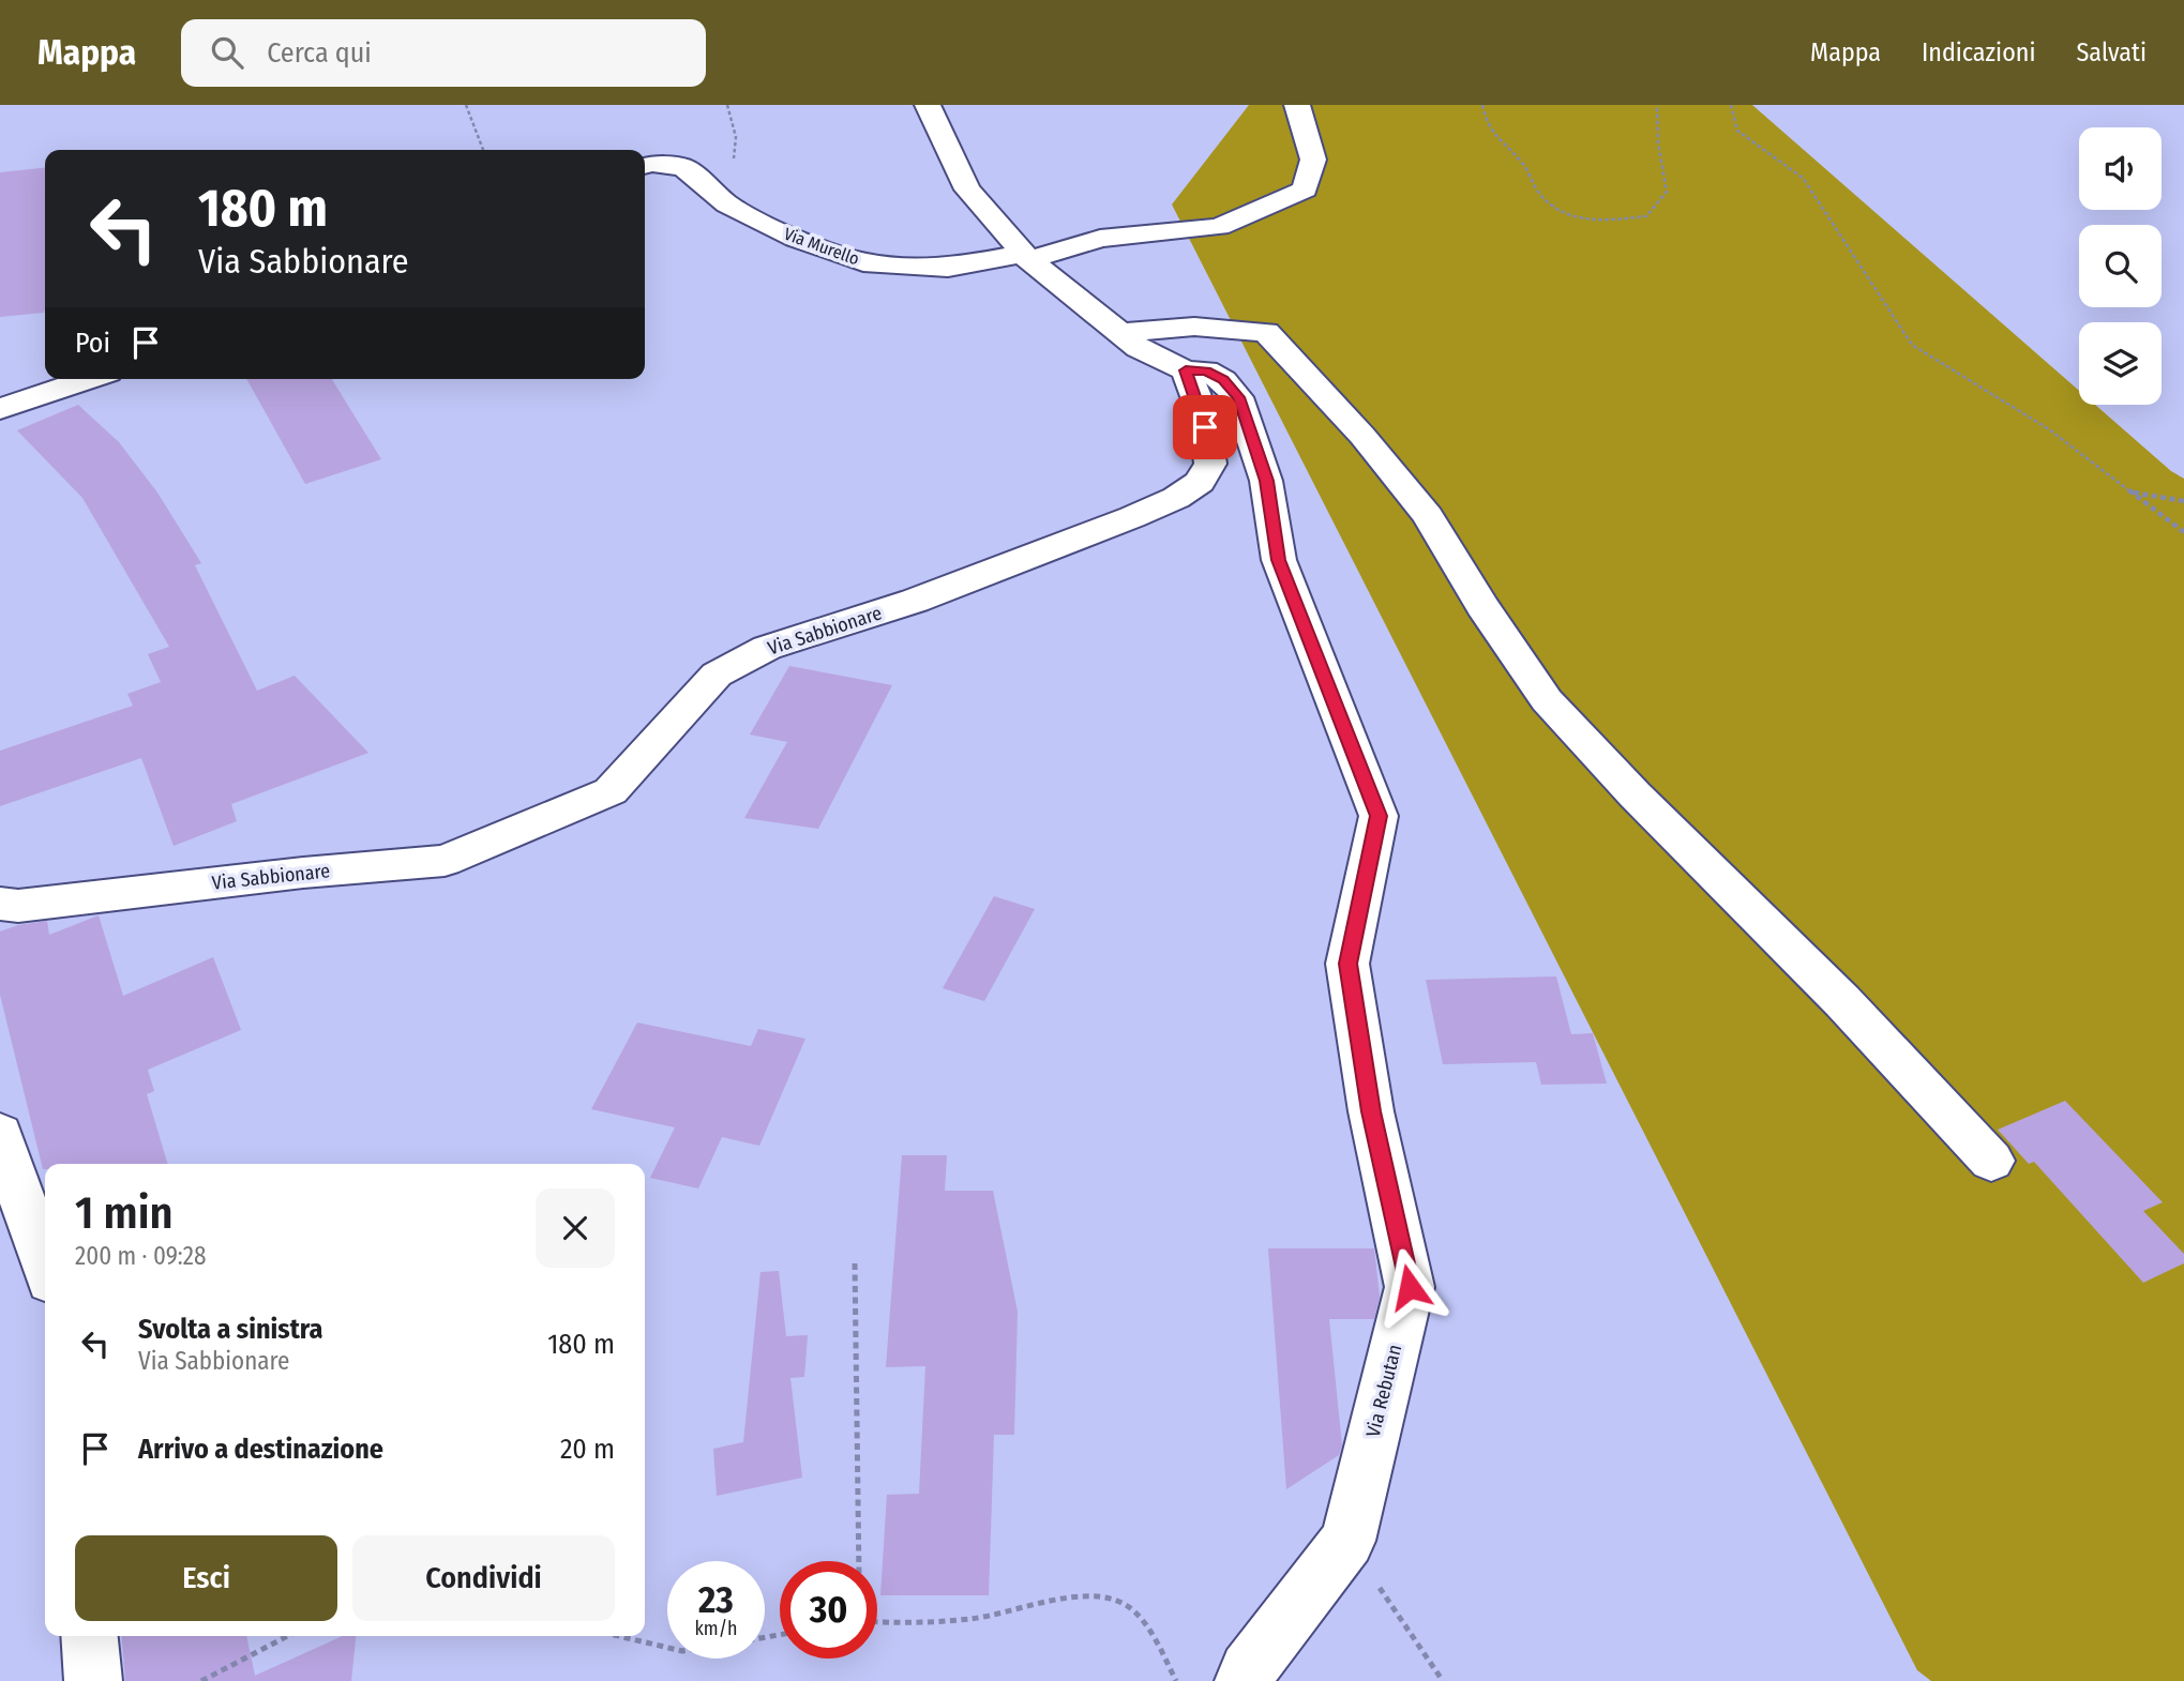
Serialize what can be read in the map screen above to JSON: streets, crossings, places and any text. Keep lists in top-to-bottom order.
{
  "streets": {
    "street": ["Via Murello", "Via Sabbionare", "Via Rebutan"]
  },
  "crossings": [
    ["Via Sabbionare", "Via Rebutan"]
  ],
  "page": {
    "header": "Mappa",
    "search": "Cerca qui",
    "nav": ["Mappa", "Indicazioni", "Salvati"],
    "turn": ["180 m", "Via Sabbionare"],
    "then": "Poi",
    "heading": ["1 min", "200 m · 09:28"],
    "list": [
      {
        "name": "Svolta a sinistra",
        "note": "Via Sabbionare",
        "value": "180 m"
      },
      {
        "name": "Arrivo a destinazione",
        "value": "20 m"
      }
    ],
    "buttons": ["Esci", "Condividi"],
    "speed": "23 km/h",
    "limit": "30"
  }
}
